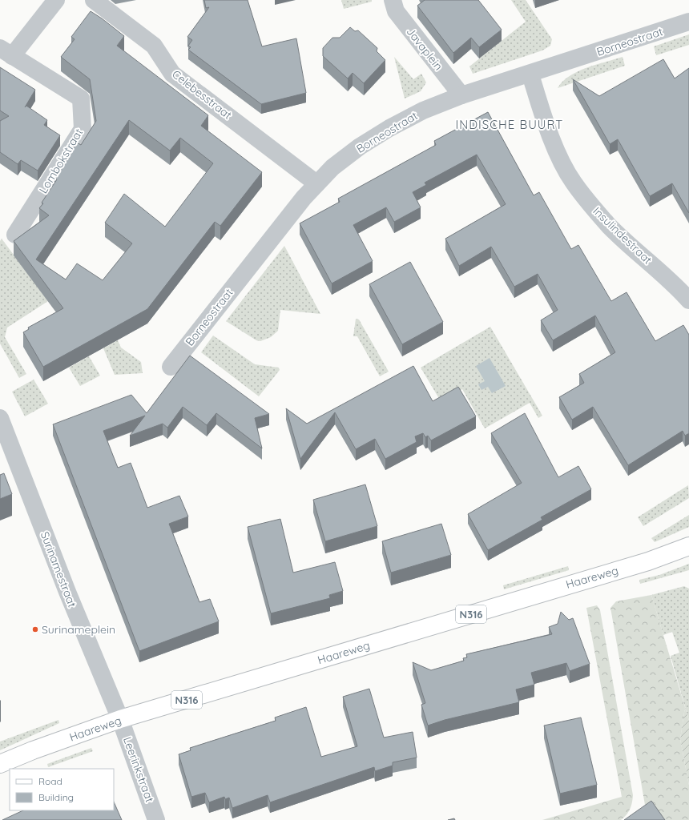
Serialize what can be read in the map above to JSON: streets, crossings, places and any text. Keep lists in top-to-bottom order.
{
  "streets": {
    "main road": ["Haareweg", "N316"],
    "street": [
      "Borneostraat",
      "Javaplein",
      "Celebesstraat",
      "Lombokstraat",
      "Insulindestraat",
      "Surinamestraat",
      "Leerinkstraat"
    ]
  },
  "crossings": [
    ["Borneostraat", "Javaplein"],
    ["Borneostraat", "Celebesstraat"],
    ["Borneostraat", "Insulindestraat"],
    ["Surinamestraat", "Haareweg"],
    ["Surinamestraat", "Leerinkstraat"],
    ["Haareweg", "Leerinkstraat"]
  ],
  "districts": ["INDISCHE BUURT"],
  "places": ["Surinameplein"],
  "legend": ["Road", "Building"]
}
